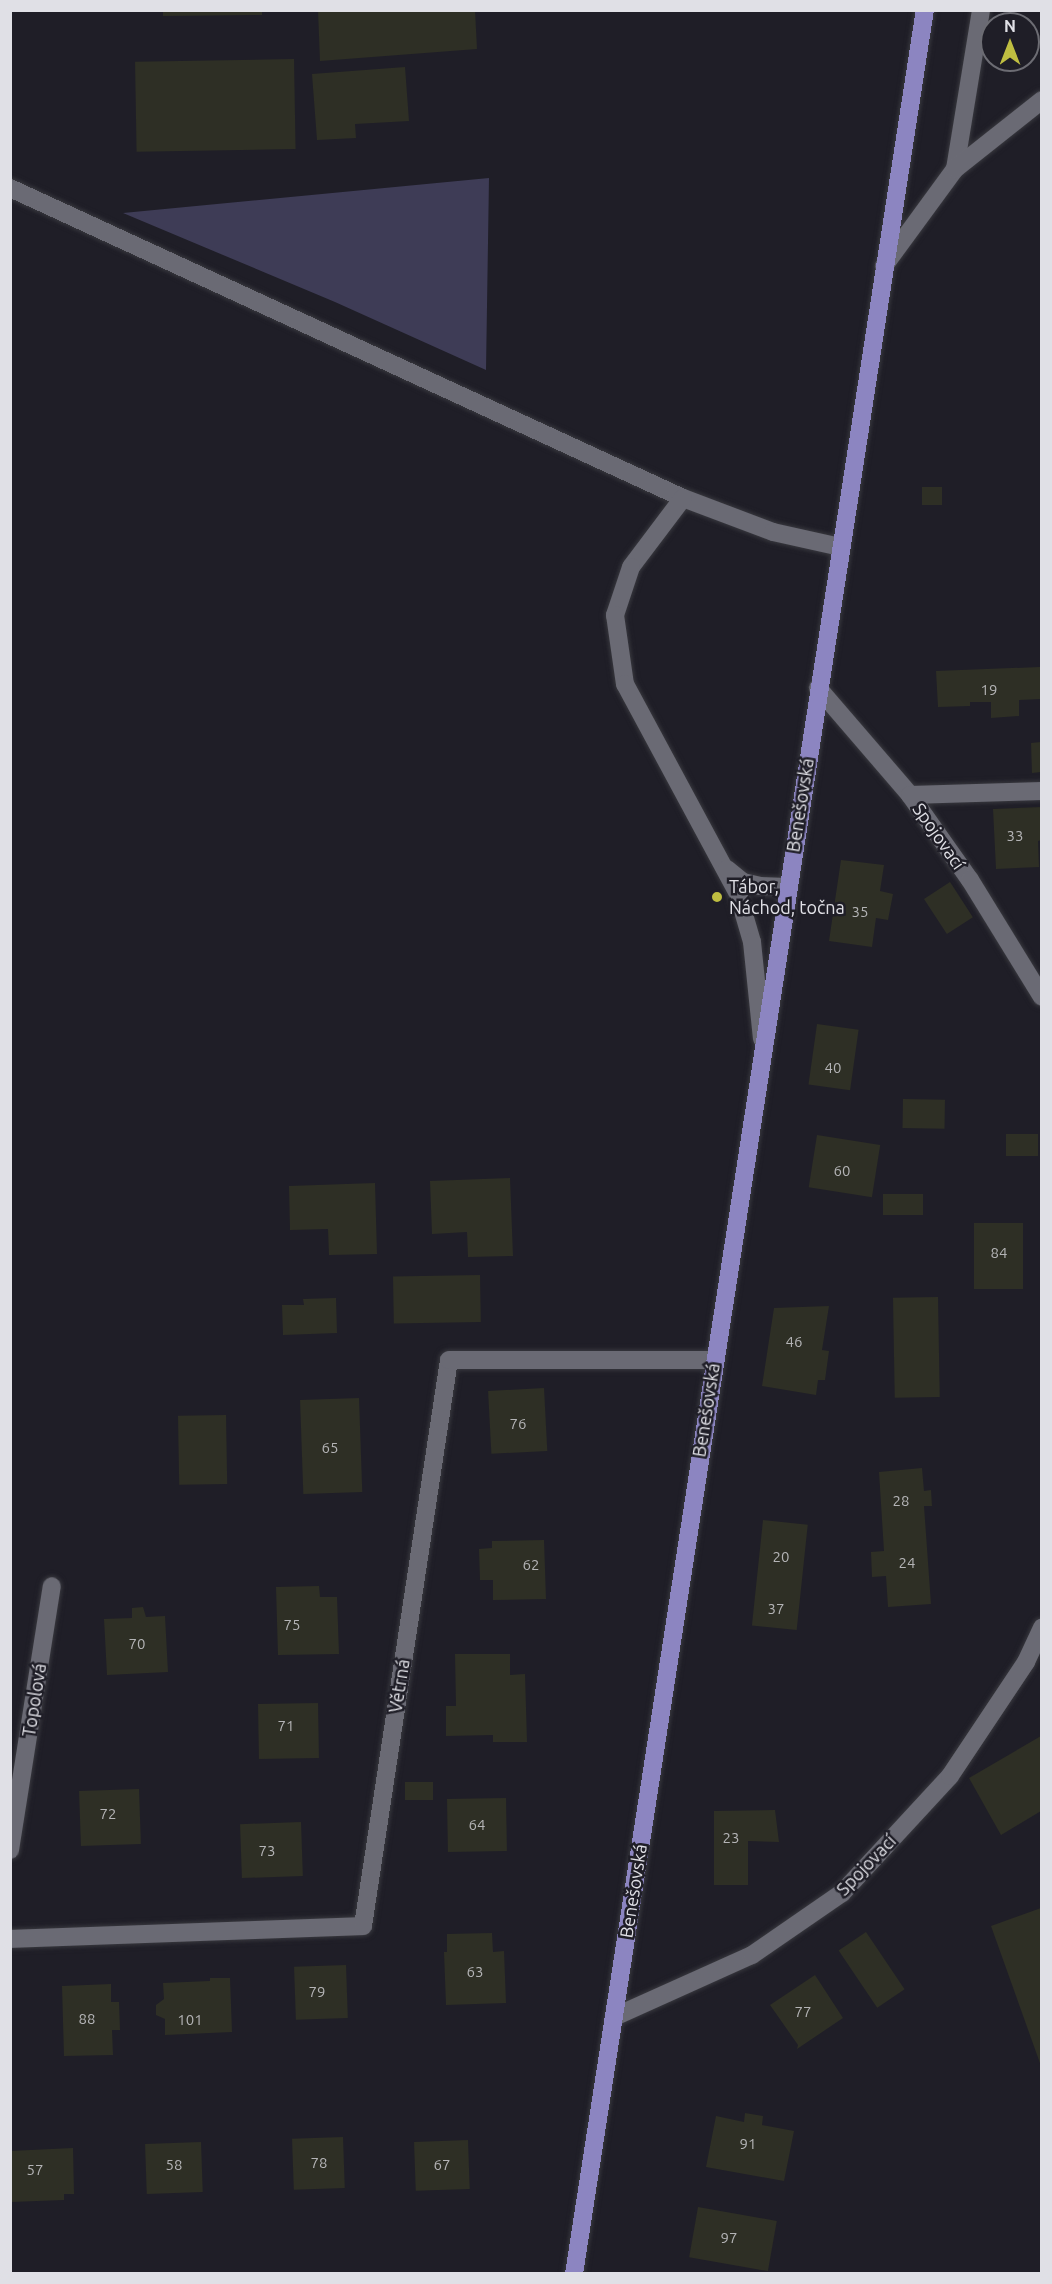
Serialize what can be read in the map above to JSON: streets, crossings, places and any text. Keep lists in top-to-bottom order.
{
  "streets": {
    "main road": ["Benešovská"],
    "street": ["Spojovací", "Větrná", "Topolová"]
  },
  "crossings": [
    ["Benešovská", "Spojovací"],
    ["Benešovská", "Větrná"]
  ],
  "places": ["Tábor, Náchod, točna"],
  "house_numbers": [
    "19",
    "33",
    "35",
    "40",
    "60",
    "84",
    "46",
    "76",
    "65",
    "28",
    "20",
    "24",
    "62",
    "37",
    "75",
    "70",
    "71",
    "72",
    "64",
    "23",
    "73",
    "63",
    "79",
    "77",
    "88",
    "101",
    "91",
    "78",
    "58",
    "67",
    "57",
    "97"
  ],
  "north": "top"
}
